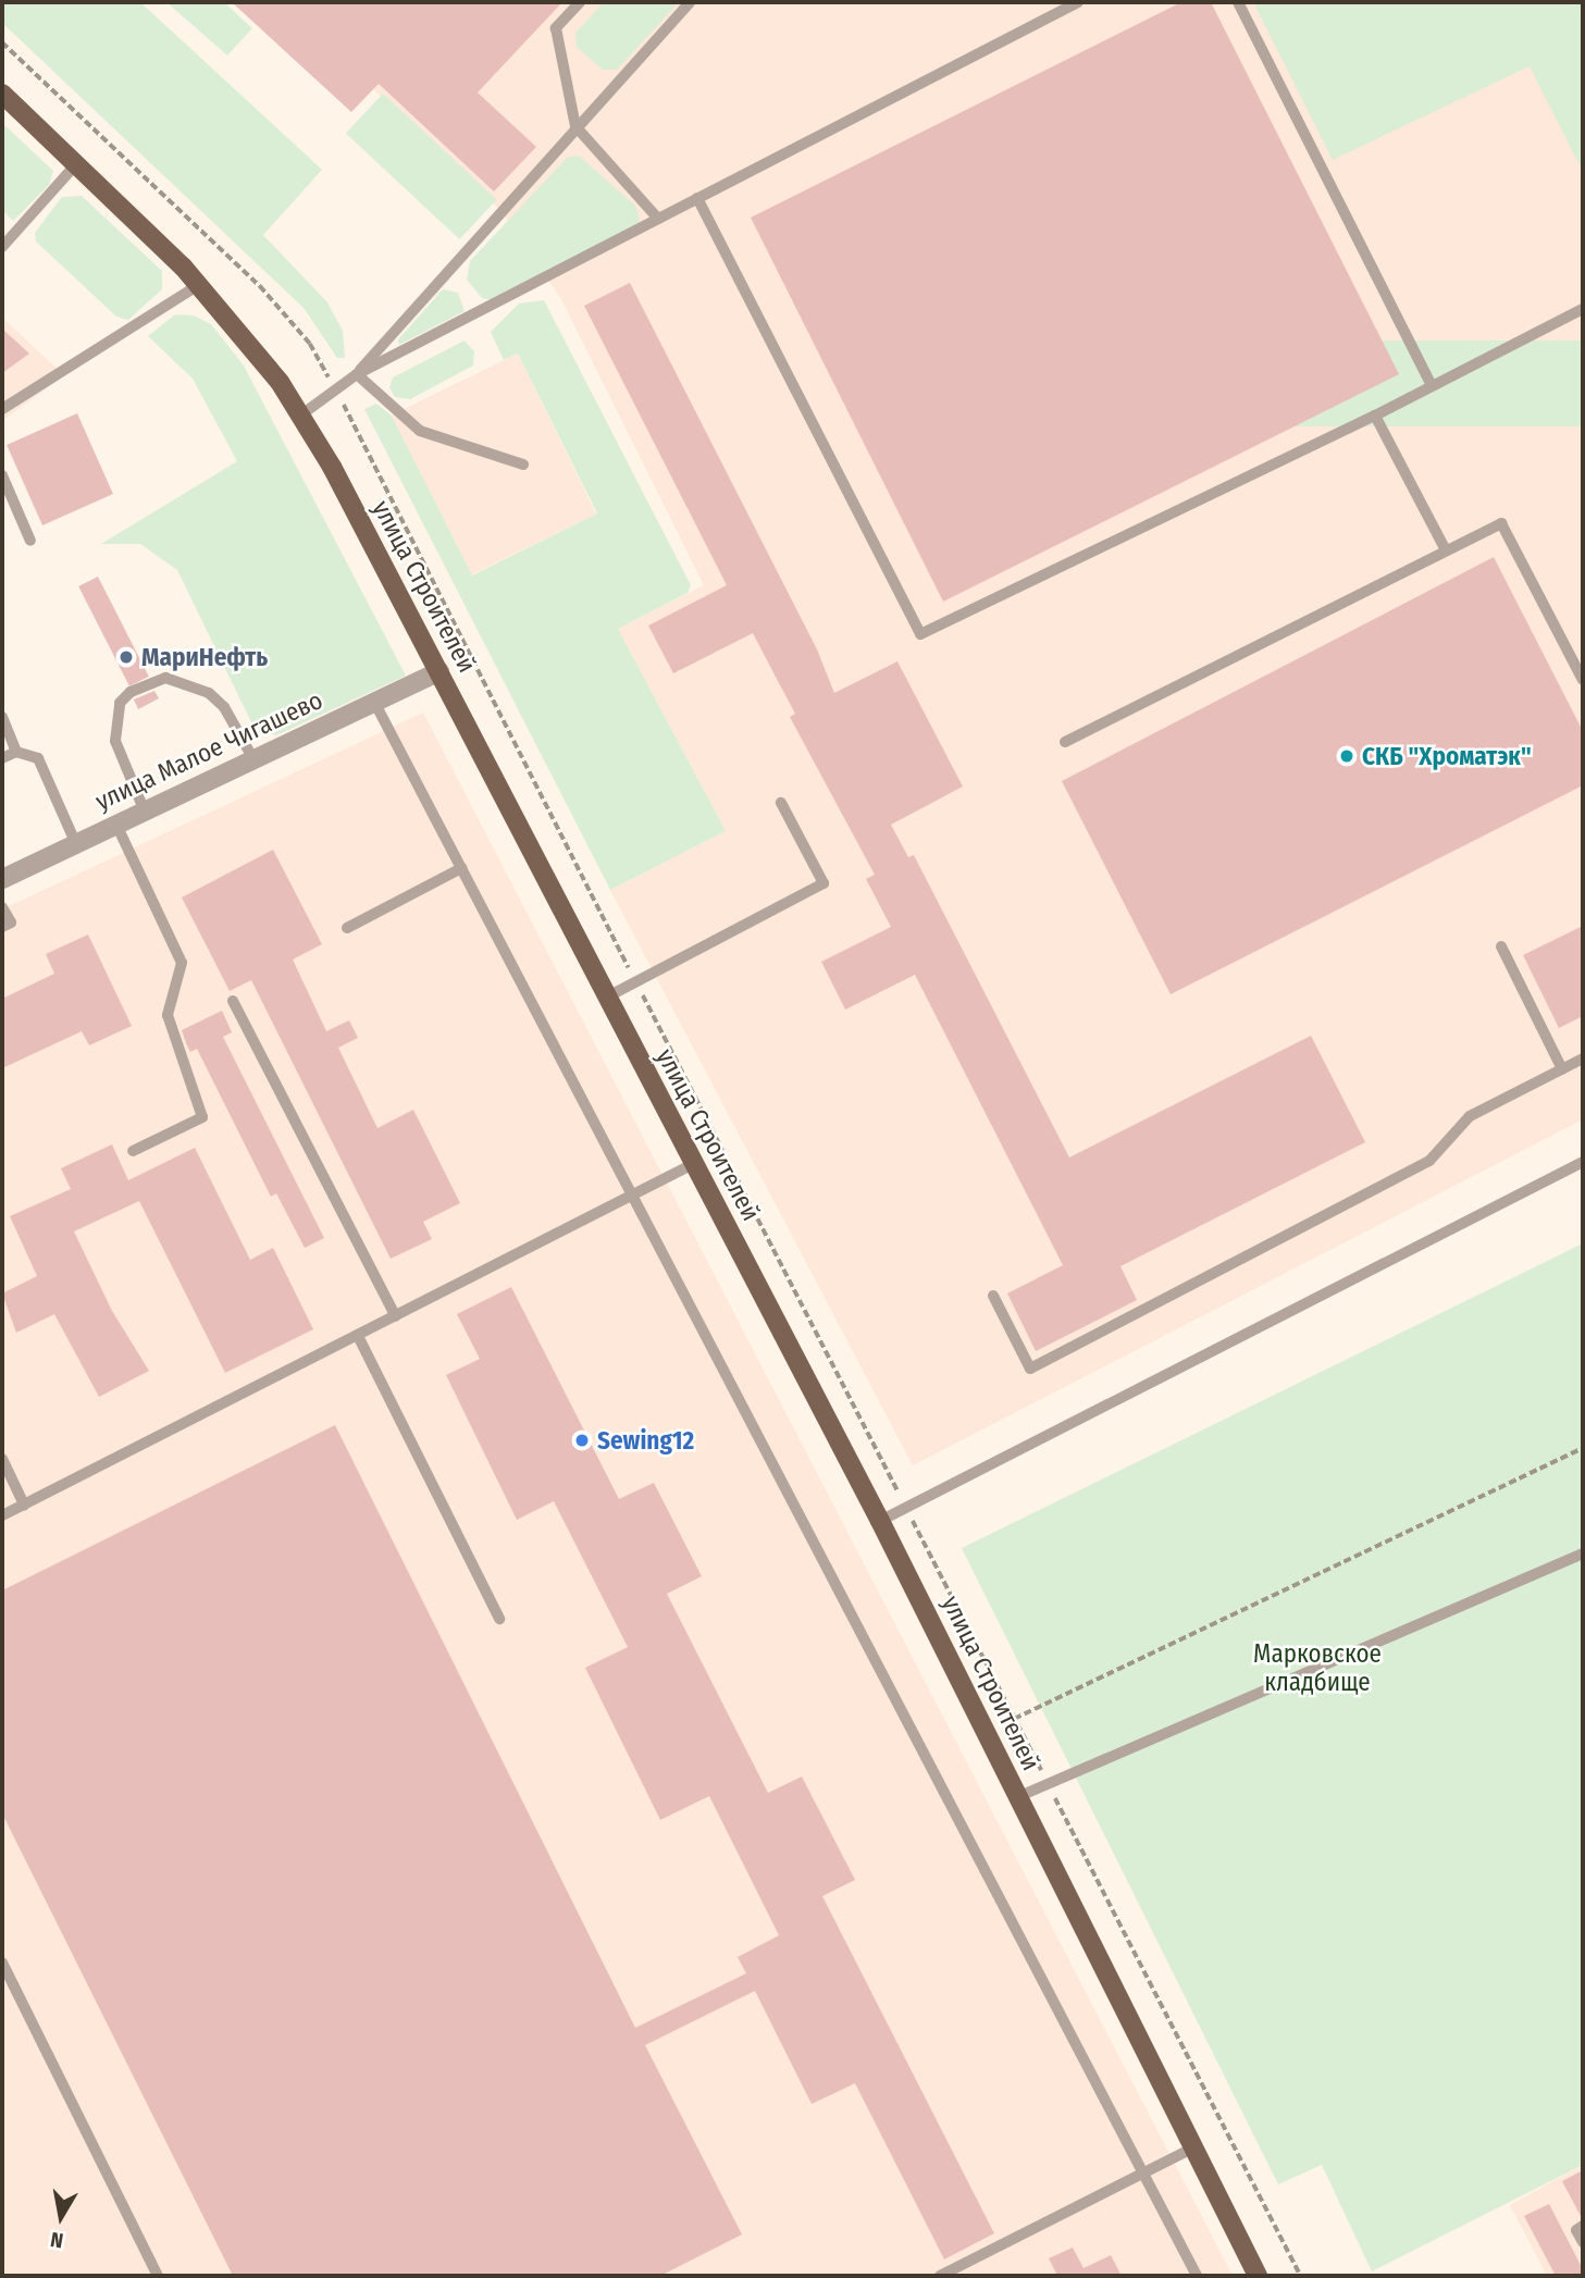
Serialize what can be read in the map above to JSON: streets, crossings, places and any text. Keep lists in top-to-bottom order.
{
  "streets": {
    "main road": ["улица Строителей"],
    "street": ["улица Малое Чигашево"]
  },
  "crossings": [
    ["улица Строителей", "улица Малое Чигашево"]
  ],
  "parks": ["Марковское кладбище"],
  "places": ["МариНефть", "СКБ \"Хроматэк\"", "Sewing12"],
  "north": "bottom"
}
